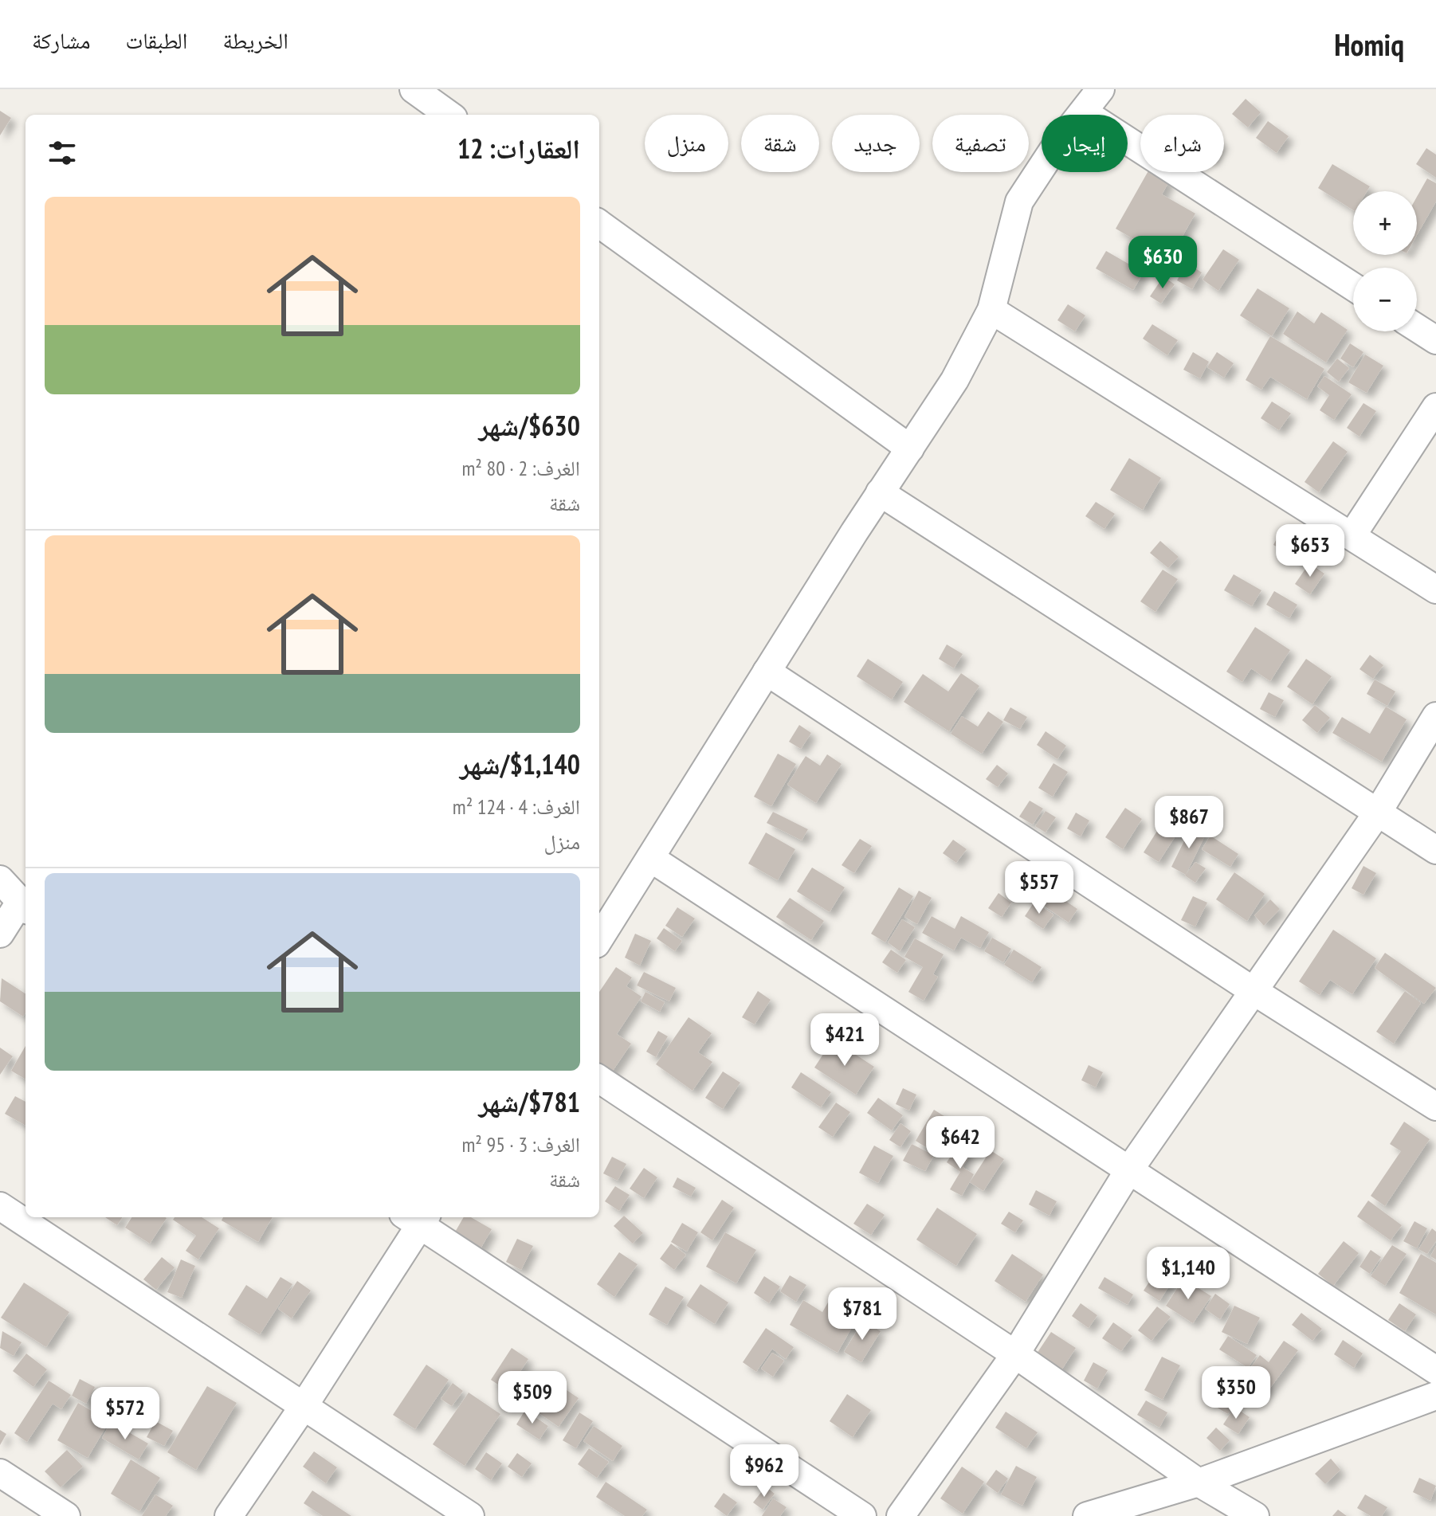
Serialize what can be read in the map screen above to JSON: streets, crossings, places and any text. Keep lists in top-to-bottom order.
{
  "page": {
    "header": "Homiq",
    "nav": ["الخريطة", "الطبقات", "مشاركة"],
    "chip": [
      "شراء",
      "إيجار",
      "تصفية",
      "جديد",
      "شقة",
      "منزل"
    ],
    "heading": "العقارات: 12",
    "map_buttons": ["+", "−"],
    "list": [
      {
        "name": "$630/شهر",
        "note": "الغرف: 2 · 80 m² · شقة"
      },
      {
        "name": "$1,140/شهر",
        "note": "الغرف: 4 · 124 m² · منزل"
      },
      {
        "name": "$781/شهر",
        "note": "الغرف: 3 · 95 m² · شقة"
      }
    ],
    "price": [
      "$630",
      "$653",
      "$867",
      "$557",
      "$421",
      "$642",
      "$1,140",
      "$781",
      "$350",
      "$509",
      "$572",
      "$962"
    ]
  }
}
